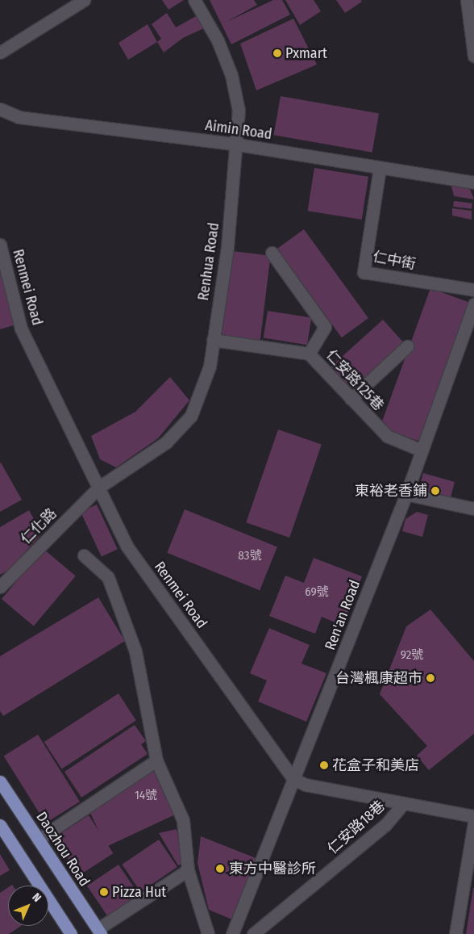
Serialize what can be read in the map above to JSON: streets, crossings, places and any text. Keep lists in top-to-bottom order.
{
  "streets": {
    "main road": ["Daozhou Road"],
    "street": [
      "Aimin Road",
      "仁中街",
      "Renhua Road",
      "Renmei Road",
      "仁安路125巷",
      "仁化路",
      "Ren'an Road",
      "仁安路18巷"
    ]
  },
  "crossings": [
    ["Aimin Road", "仁中街"],
    ["Aimin Road", "Renhua Road"],
    ["Renhua Road", "Renmei Road"],
    ["Renhua Road", "仁化路"],
    ["Renmei Road", "仁化路"],
    ["Renmei Road", "Ren'an Road"],
    ["仁安路125巷", "Ren'an Road"]
  ],
  "places": [
    "Pxmart",
    "東裕老香鋪",
    "台灣楓康超市",
    "花盒子和美店",
    "東方中醫診所",
    "Pizza Hut"
  ],
  "house_numbers": [
    "83號",
    "69號",
    "92號",
    "14號"
  ],
  "north": "top right"
}
